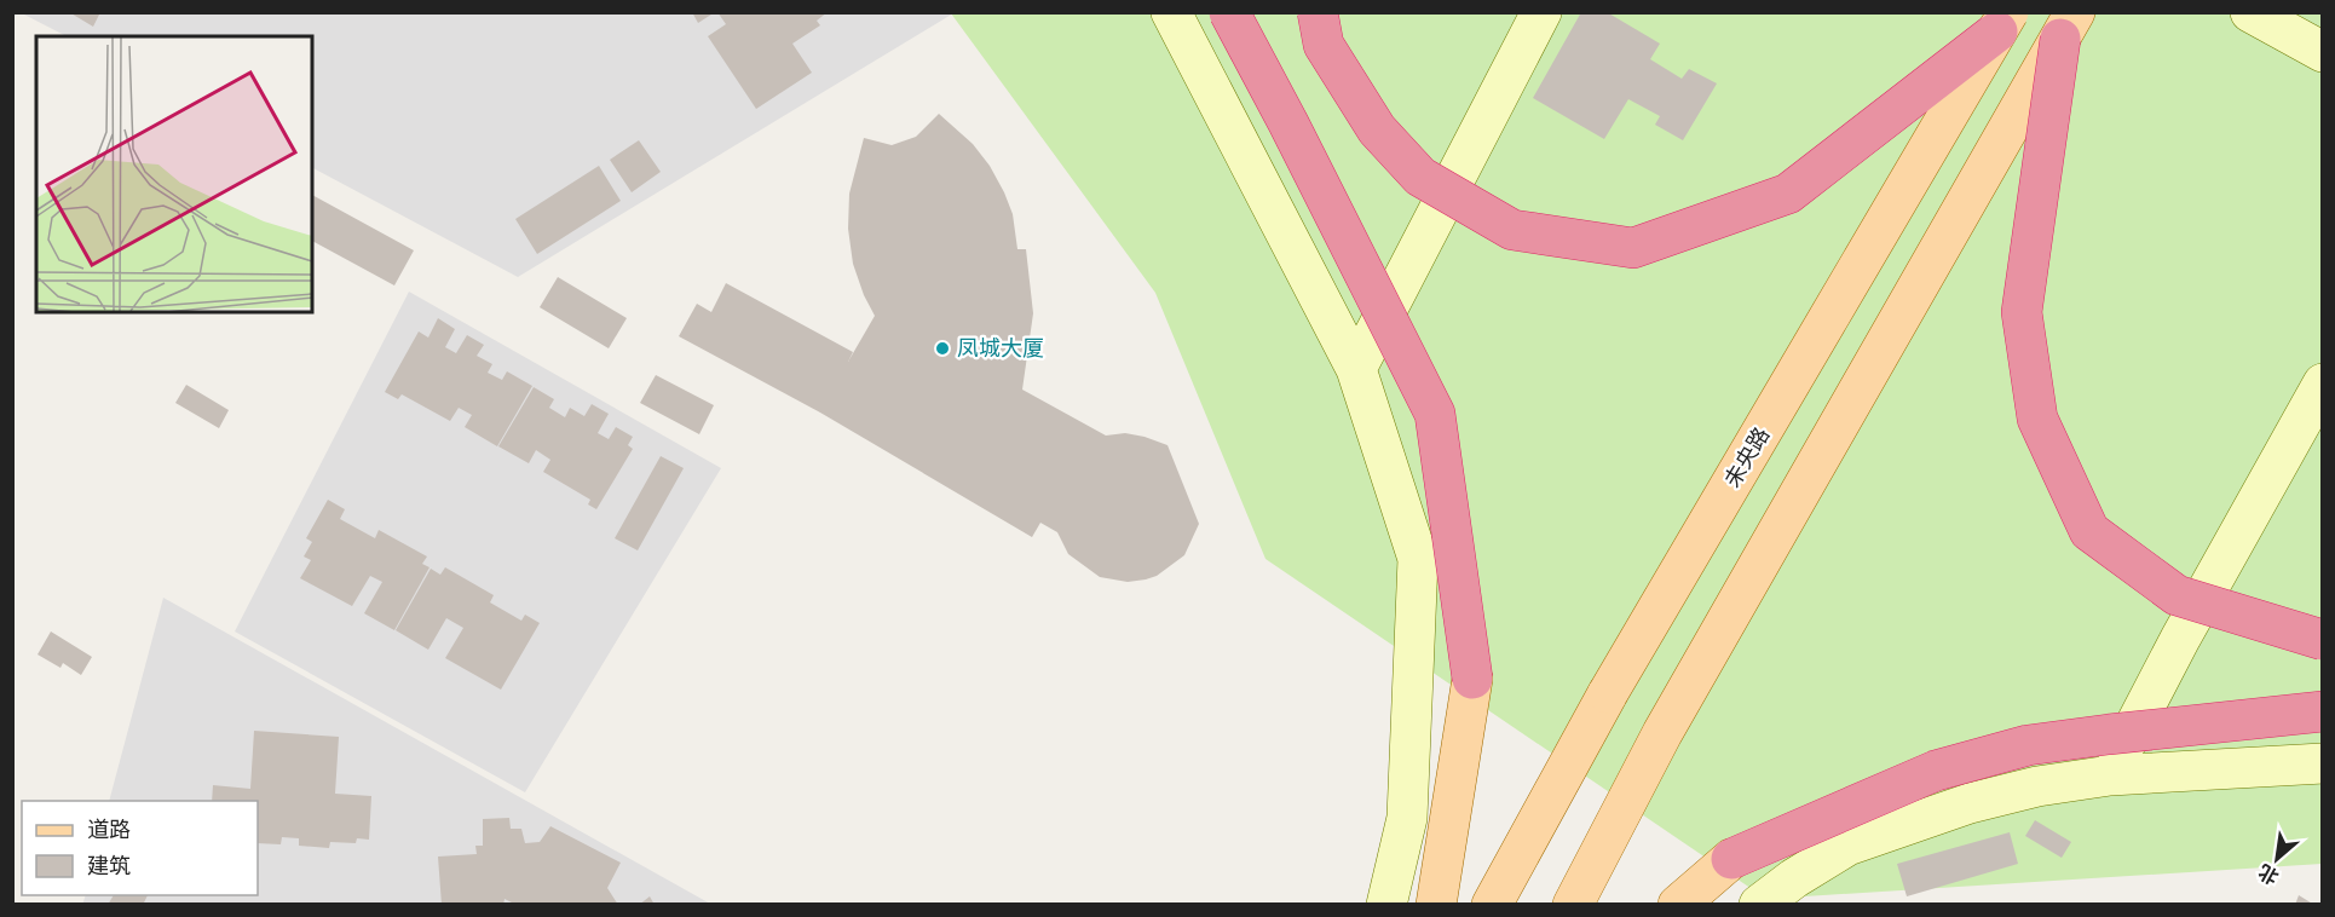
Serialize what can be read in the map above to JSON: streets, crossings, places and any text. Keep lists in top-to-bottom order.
{
  "streets": {
    "main road": ["未央路"]
  },
  "places": ["凤城大厦"],
  "legend": ["道路", "建筑"],
  "north": "bottom left"
}
